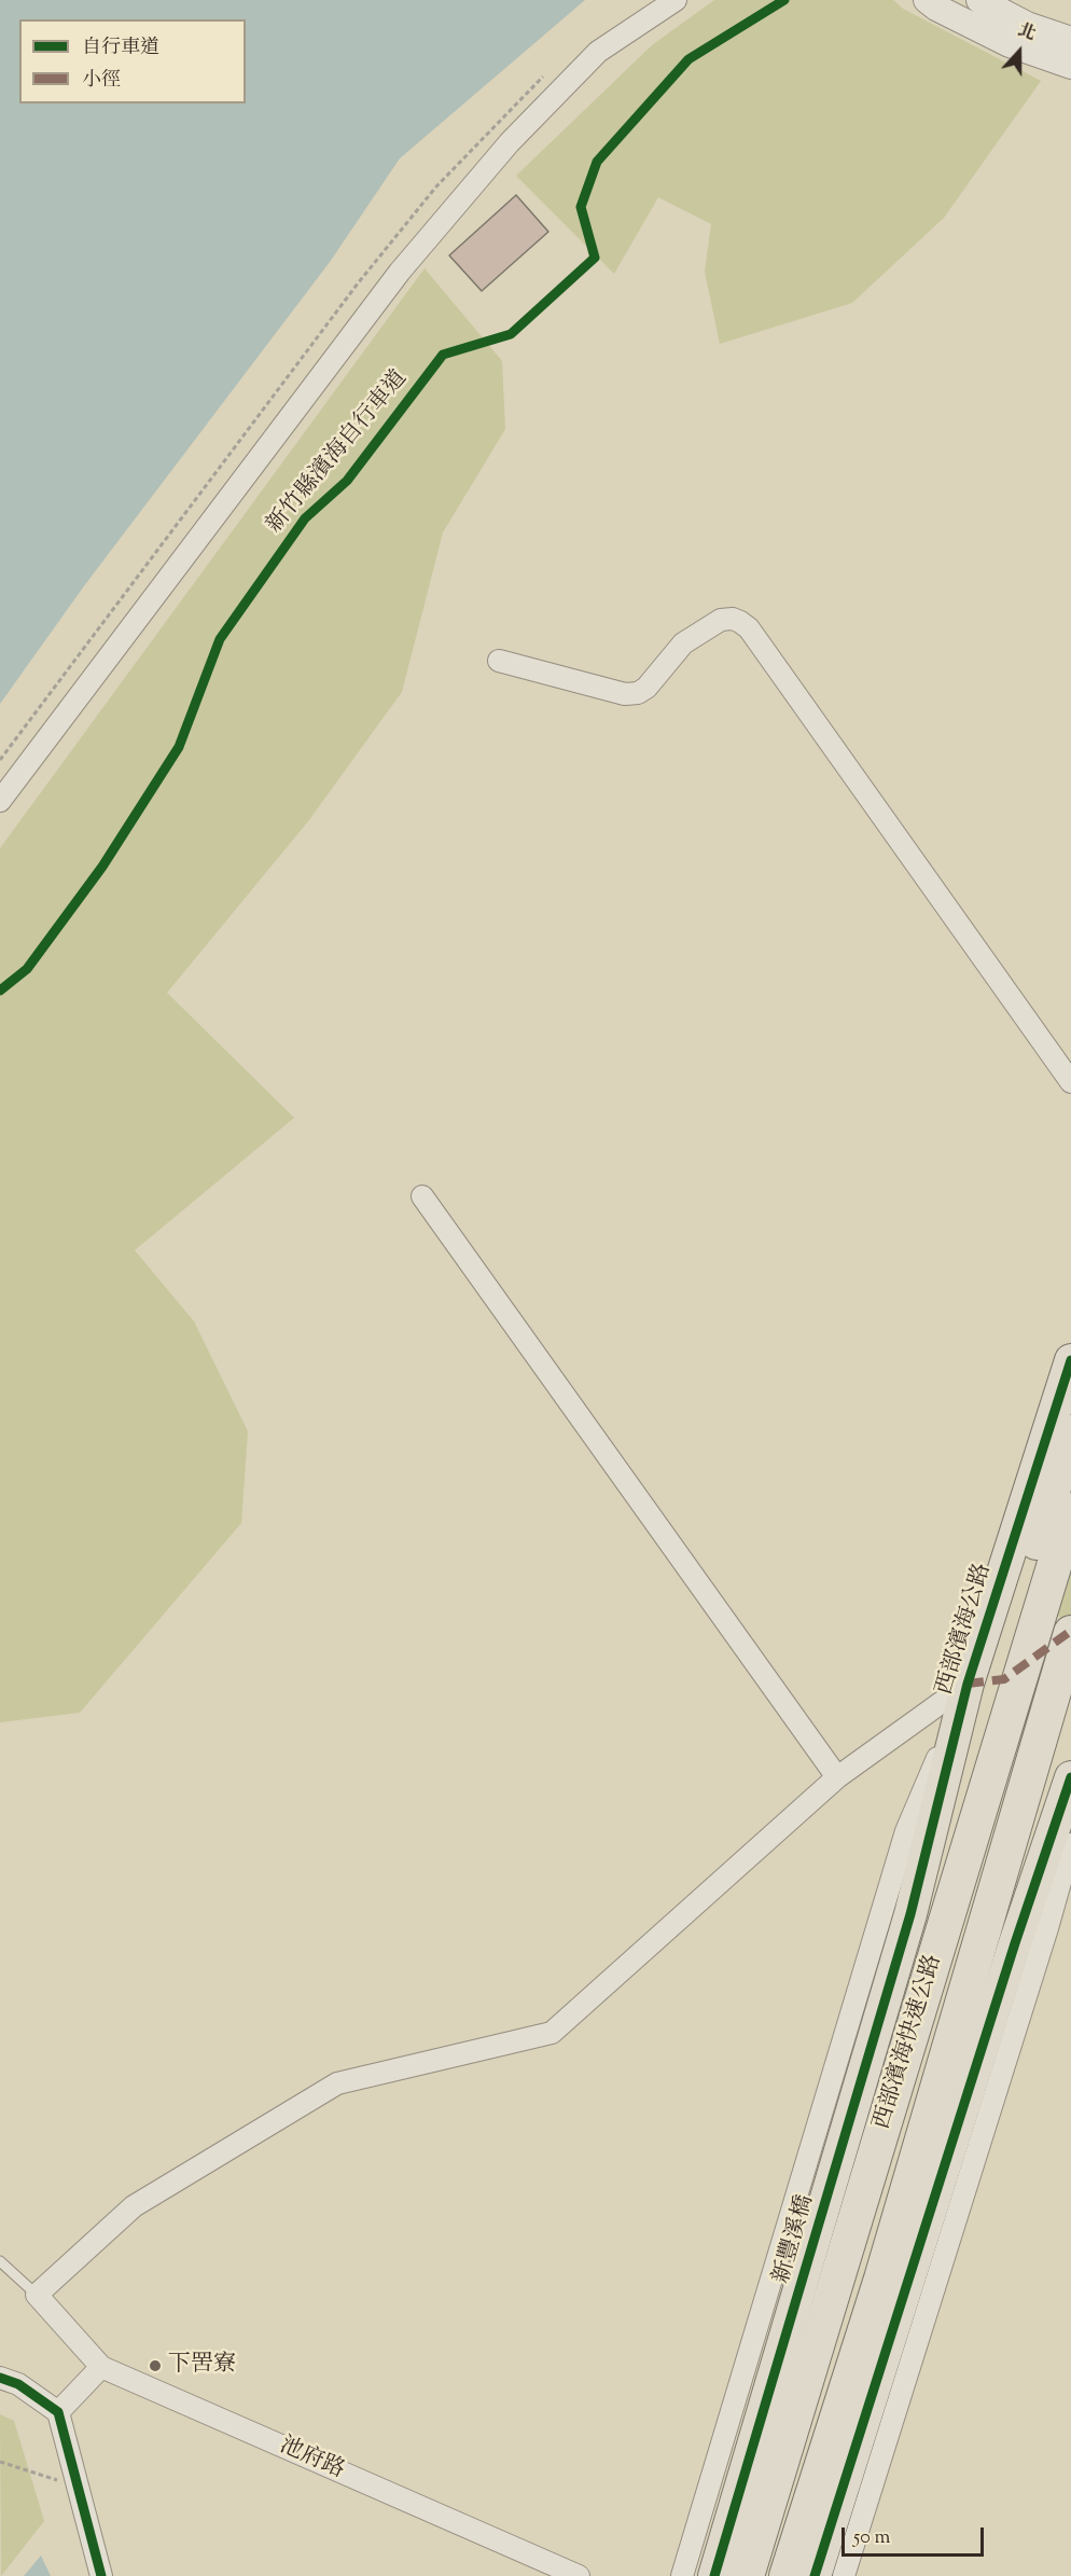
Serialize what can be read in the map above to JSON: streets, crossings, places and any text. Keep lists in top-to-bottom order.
{
  "streets": {
    "highway": ["西部濱海快速公路"],
    "main road": ["西部濱海公路", "新豐溪橋"],
    "street": ["池府路"],
    "cycle path": ["新竹縣濱海自行車道"]
  },
  "crossings": [
    ["西部濱海公路", "新豐溪橋"]
  ],
  "places": ["下罟寮"],
  "legend": ["自行車道", "小徑"],
  "scale_bar": "50 m",
  "north": "top"
}
